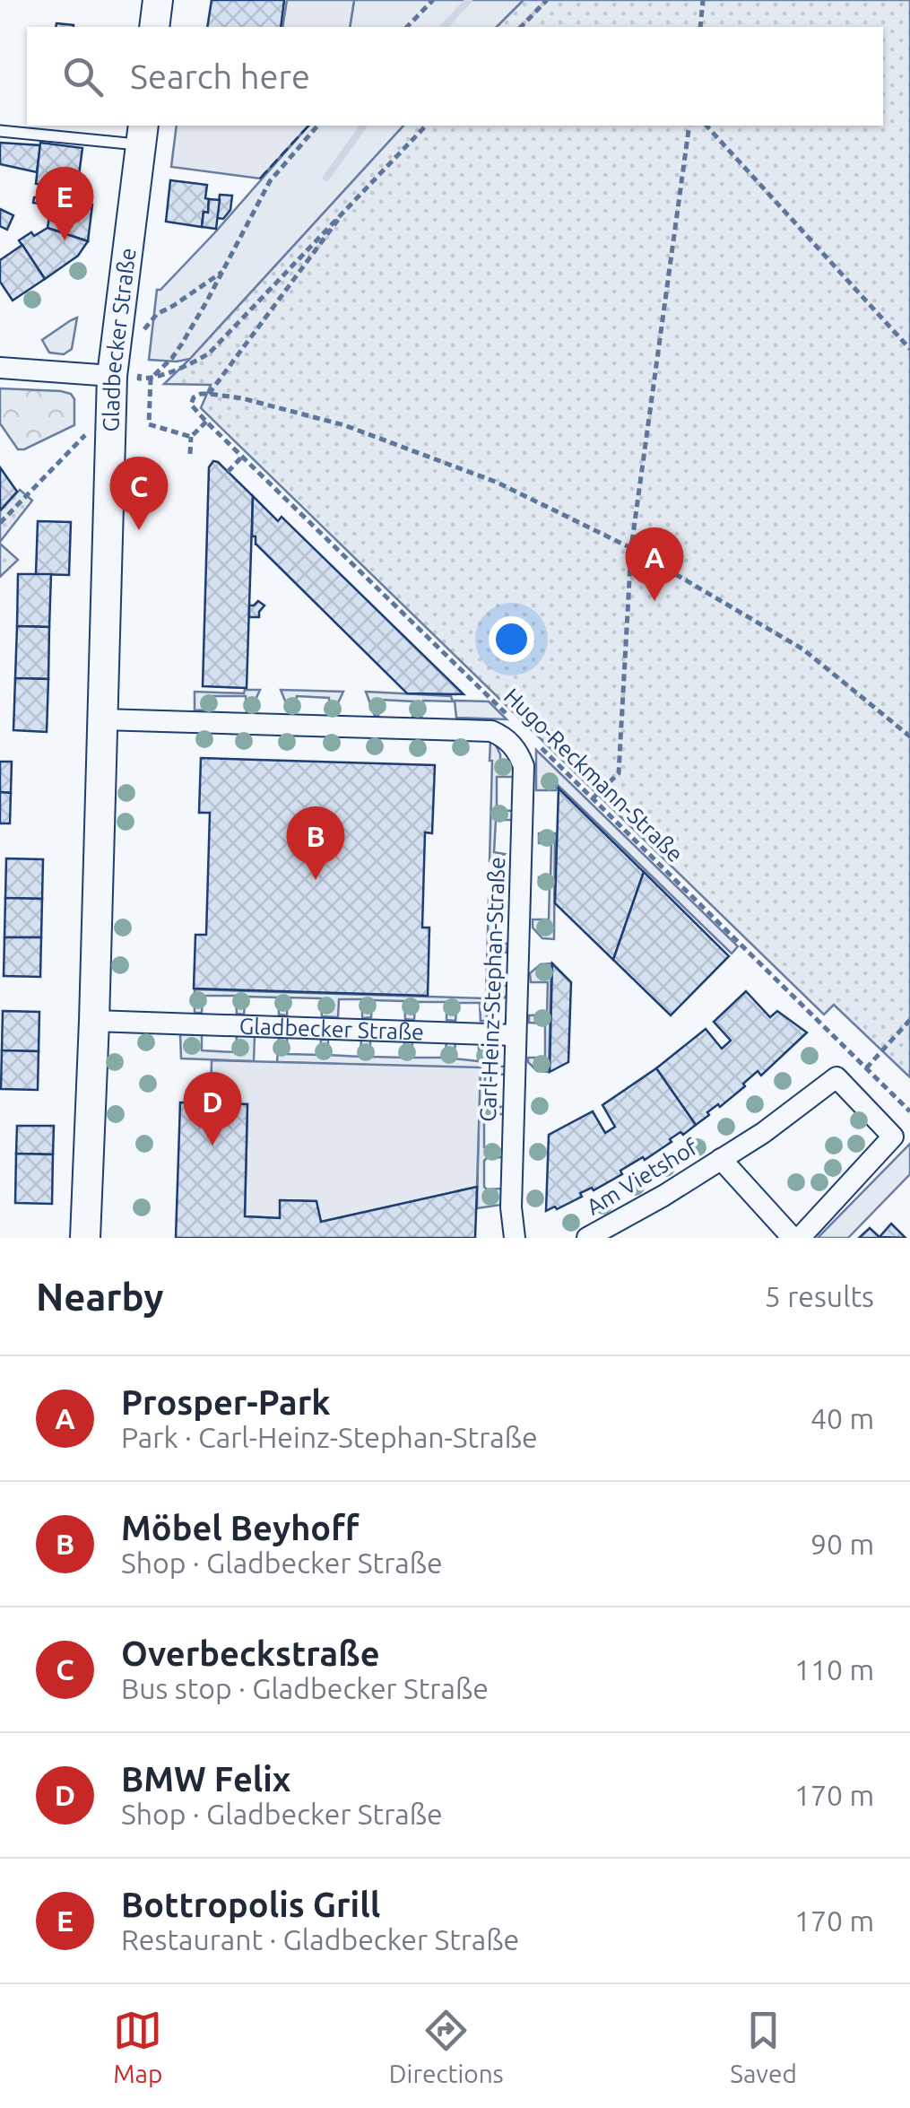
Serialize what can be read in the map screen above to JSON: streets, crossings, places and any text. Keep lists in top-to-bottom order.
{
  "streets": {
    "main road": ["Gladbecker Straße"],
    "street": ["Carl-Heinz-Stephan-Straße", "Am Vietshof"],
    "path": ["Hugo-Reckmann-Straße"]
  },
  "crossings": [
    ["Gladbecker Straße", "Carl-Heinz-Stephan-Straße"]
  ],
  "page": {
    "search": "Search here",
    "pins": [
      "E",
      "C",
      "A",
      "B",
      "D"
    ],
    "heading": ["Nearby", "5 results"],
    "list": [
      {
        "mark": "A",
        "name": "Prosper-Park",
        "note": "Park · Carl-Heinz-Stephan-Straße",
        "value": "40 m"
      },
      {
        "mark": "B",
        "name": "Möbel Beyhoff",
        "note": "Shop · Gladbecker Straße",
        "value": "90 m"
      },
      {
        "mark": "C",
        "name": "Overbeckstraße",
        "note": "Bus stop · Gladbecker Straße",
        "value": "110 m"
      },
      {
        "mark": "D",
        "name": "BMW Felix",
        "note": "Shop · Gladbecker Straße",
        "value": "170 m"
      },
      {
        "mark": "E",
        "name": "Bottropolis Grill",
        "note": "Restaurant · Gladbecker Straße",
        "value": "170 m"
      }
    ],
    "nav": ["Map", "Directions", "Saved"]
  }
}
